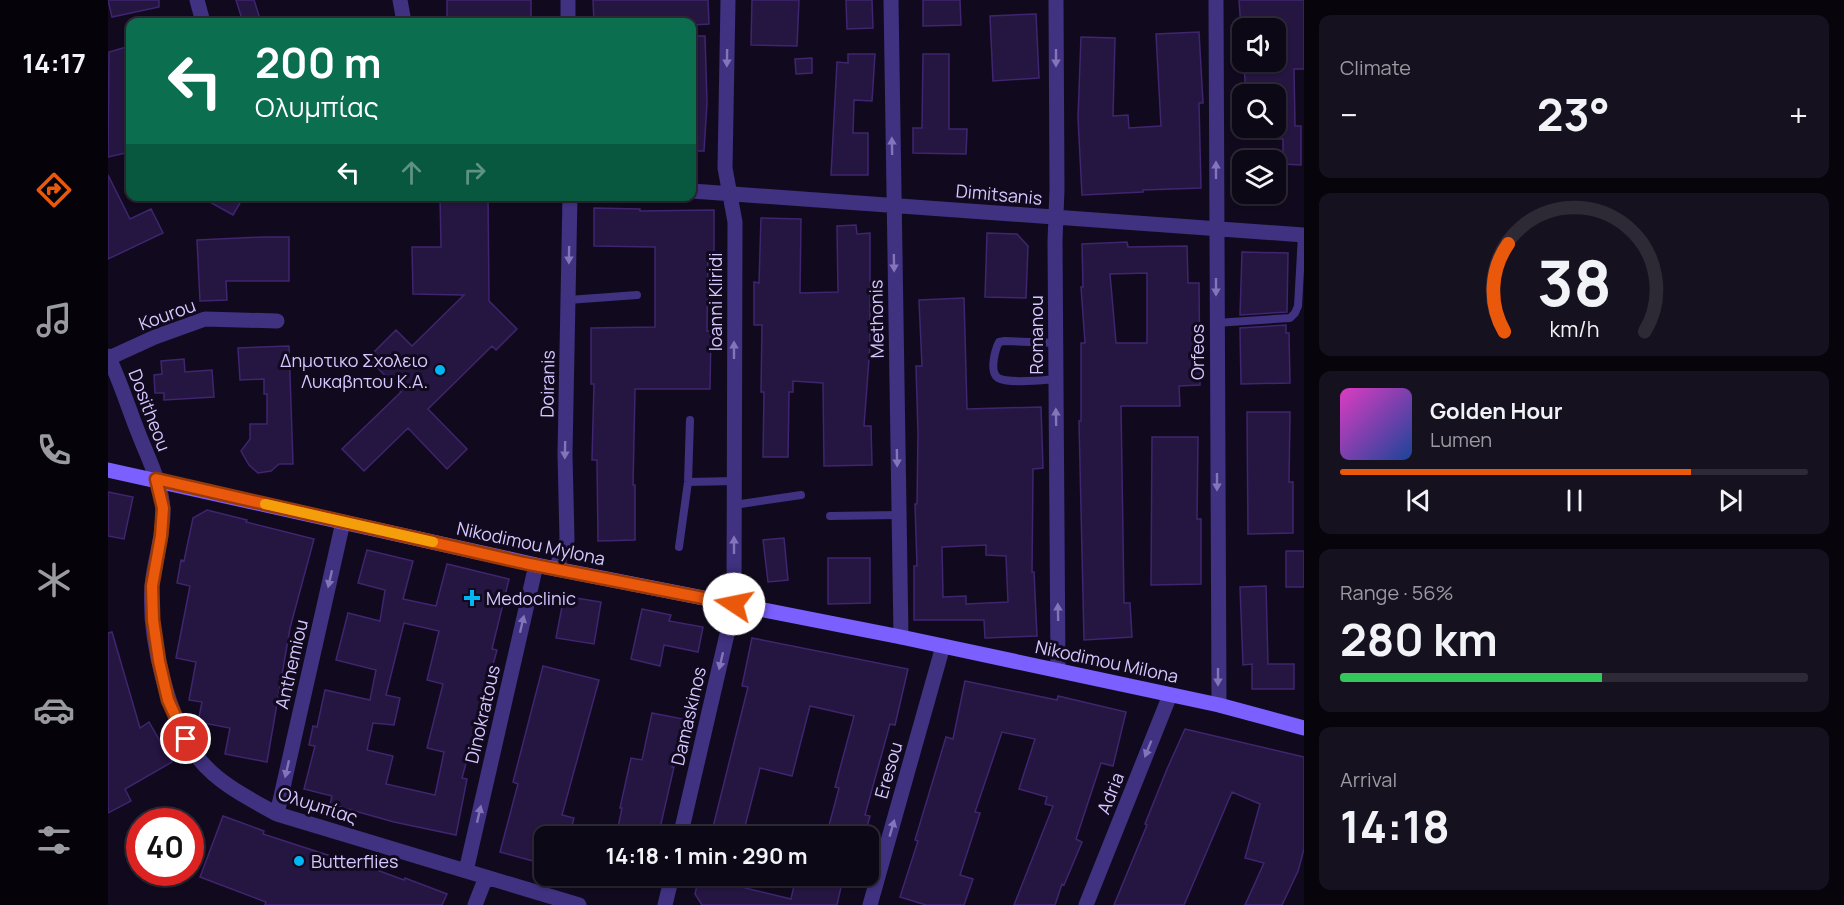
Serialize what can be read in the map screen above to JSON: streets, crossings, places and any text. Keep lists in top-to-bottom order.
{
  "streets": {
    "street": [
      "Dimitsanis",
      "Ioanni Kliridi",
      "Kourou",
      "Methonis",
      "Romanou",
      "Orfeos",
      "Doiranis",
      "Dositheou",
      "Nikodimou Mylona",
      "Nikodimou Milona",
      "Anthemiou",
      "Dinokratous",
      "Damaskinos",
      "Eresou",
      "Adria",
      "Ολυμπίας"
    ]
  },
  "crossings": [
    ["Dimitsanis", "Ioanni Kliridi"],
    ["Dimitsanis", "Methonis"],
    ["Dimitsanis", "Romanou"],
    ["Dimitsanis", "Orfeos"],
    ["Ioanni Kliridi", "Nikodimou Mylona"],
    ["Ioanni Kliridi", "Damaskinos"],
    ["Kourou", "Dositheou"],
    ["Methonis", "Nikodimou Mylona"],
    ["Methonis", "Nikodimou Milona"],
    ["Romanou", "Nikodimou Milona"],
    ["Orfeos", "Nikodimou Milona"],
    ["Doiranis", "Nikodimou Mylona"],
    ["Dositheou", "Nikodimou Mylona"],
    ["Dositheou", "Ολυμπίας"],
    ["Nikodimou Mylona", "Nikodimou Milona"],
    ["Nikodimou Mylona", "Anthemiou"],
    ["Nikodimou Mylona", "Dinokratous"],
    ["Nikodimou Mylona", "Damaskinos"],
    ["Nikodimou Mylona", "Ολυμπίας"],
    ["Nikodimou Milona", "Eresou"],
    ["Nikodimou Milona", "Adria"],
    ["Anthemiou", "Ολυμπίας"],
    ["Dinokratous", "Ολυμπίας"]
  ],
  "one_way": [
    "Doiranis",
    "Anthemiou",
    "Dinokratous",
    "Damaskinos",
    "Eresou",
    "Adria"
  ],
  "places": {
    "other": ["Δημοτικο Σχολειο Λυκαβητου Κ.Α.", "Butterflies"],
    "health": ["Medoclinic"]
  },
  "page": {
    "tabs": "14:17",
    "tile": [
      "Climate",
      ["Range · 56%", "280 km"],
      ["Arrival", "14:18"]
    ],
    "turn": ["200 m", "Ολυμπίας"],
    "heat": ["−", "23°", "+"],
    "song": ["Golden Hour", "Lumen"],
    "limit": "40",
    "trip": "14:18 · 1 min · 290 m",
    "gauge": ["38", "km/h"]
  }
}
